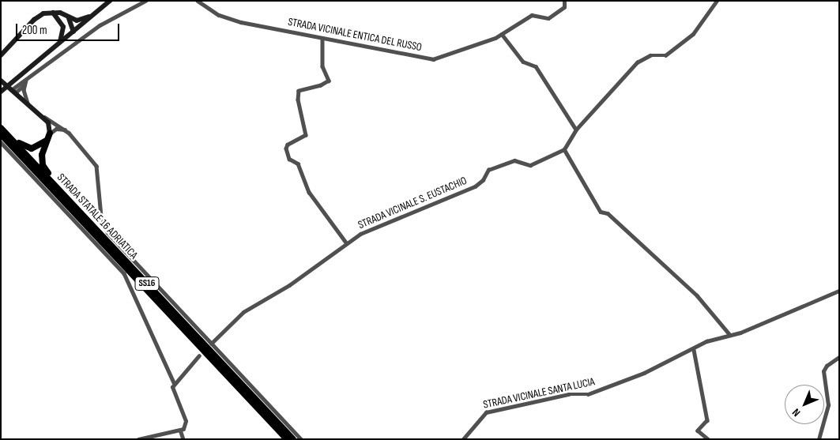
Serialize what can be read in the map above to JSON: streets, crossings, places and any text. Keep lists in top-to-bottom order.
{
  "streets": {
    "highway": ["STRADA STATALE 16 ADRIATICA", "SS16"],
    "street": ["STRADA VICINALE ENTICA DEL RUSSO", "STRADA VICINALE S. EUSTACHIO", "STRADA VICINALE SANTA LUCIA"]
  },
  "scale_bar": "200 m",
  "north": "bottom left"
}
